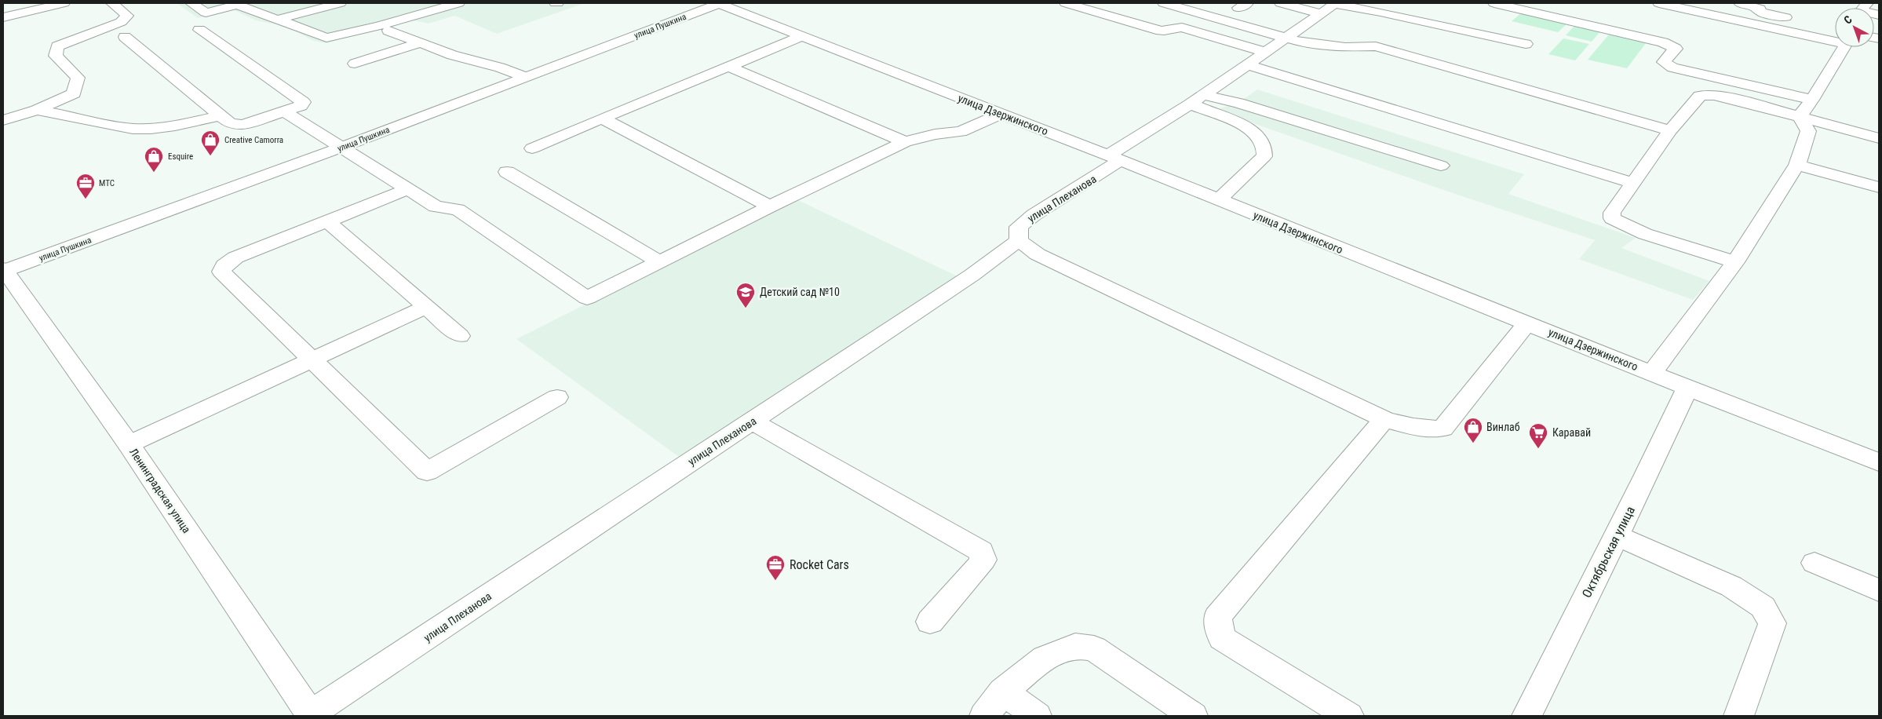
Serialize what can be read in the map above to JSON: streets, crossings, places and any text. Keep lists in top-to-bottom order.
{
  "streets": {
    "main road": [
      "улица Пушкина",
      "улица Дзержинского",
      "улица Плеханова",
      "Ленинградская улица",
      "Октябрьская улица"
    ]
  },
  "crossings": [
    ["улица Пушкина", "улица Дзержинского"],
    ["улица Пушкина", "Ленинградская улица"],
    ["улица Дзержинского", "улица Плеханова"],
    ["улица Дзержинского", "Октябрьская улица"],
    ["улица Плеханова", "Ленинградская улица"]
  ],
  "places": {
    "shop": ["Creative Camorra", "Esquire", "Винлаб"],
    "office": ["МТС", "Rocket Cars"],
    "school or university": ["Детский сад №10"],
    "supermarket": ["Каравай"]
  },
  "north": "top left"
}
